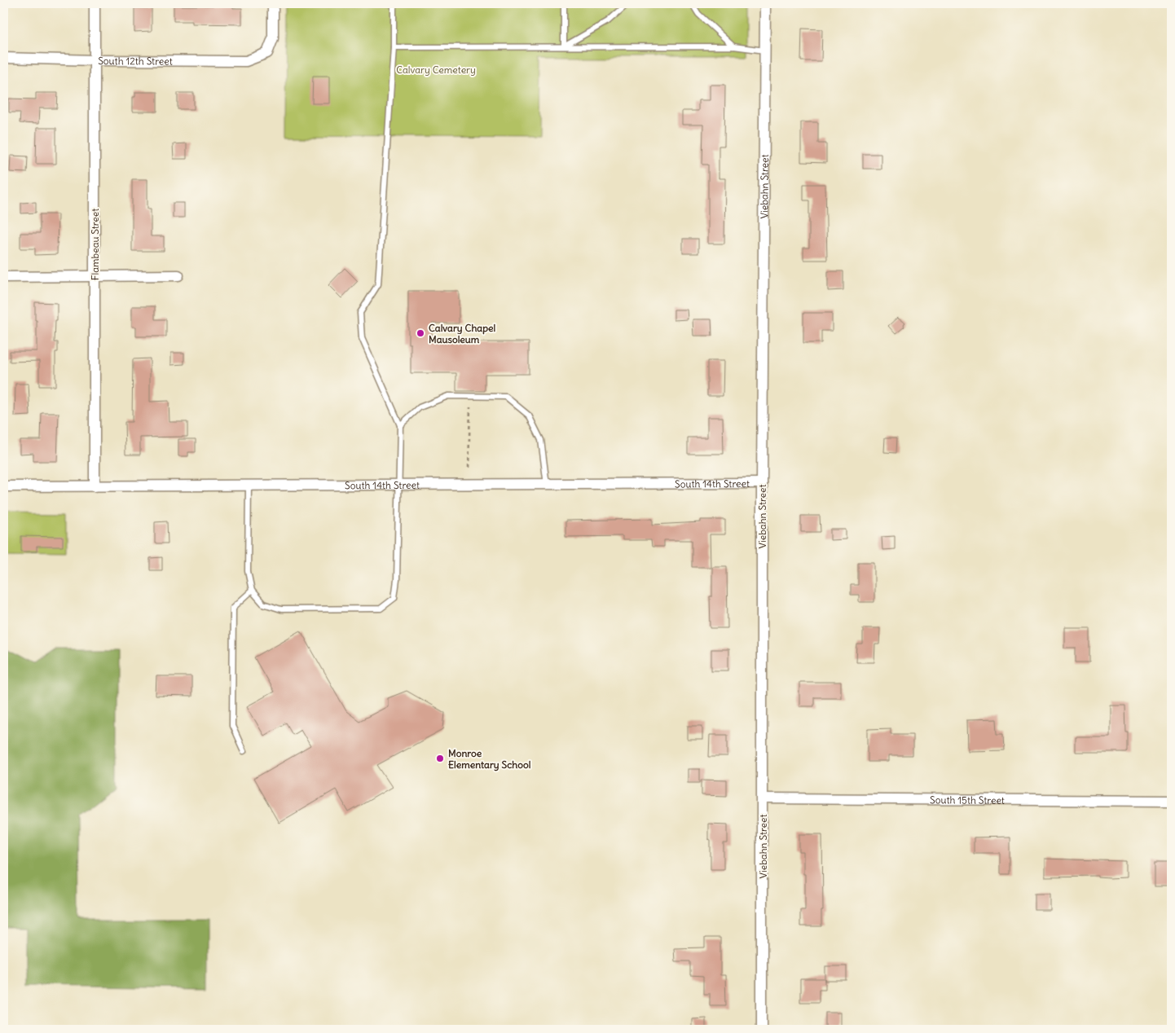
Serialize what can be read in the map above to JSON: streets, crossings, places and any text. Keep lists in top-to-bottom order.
{
  "streets": {
    "street": [
      "South 12th Street",
      "Viebahn Street",
      "Flambeau Street",
      "South 14th Street",
      "South 15th Street"
    ]
  },
  "crossings": [
    ["South 12th Street", "Flambeau Street"],
    ["Viebahn Street", "South 14th Street"],
    ["Viebahn Street", "South 15th Street"],
    ["Flambeau Street", "South 14th Street"]
  ],
  "parks": ["Calvary Cemetery"],
  "places": ["Calvary Chapel Mausoleum", "Monroe Elementary School"]
}
